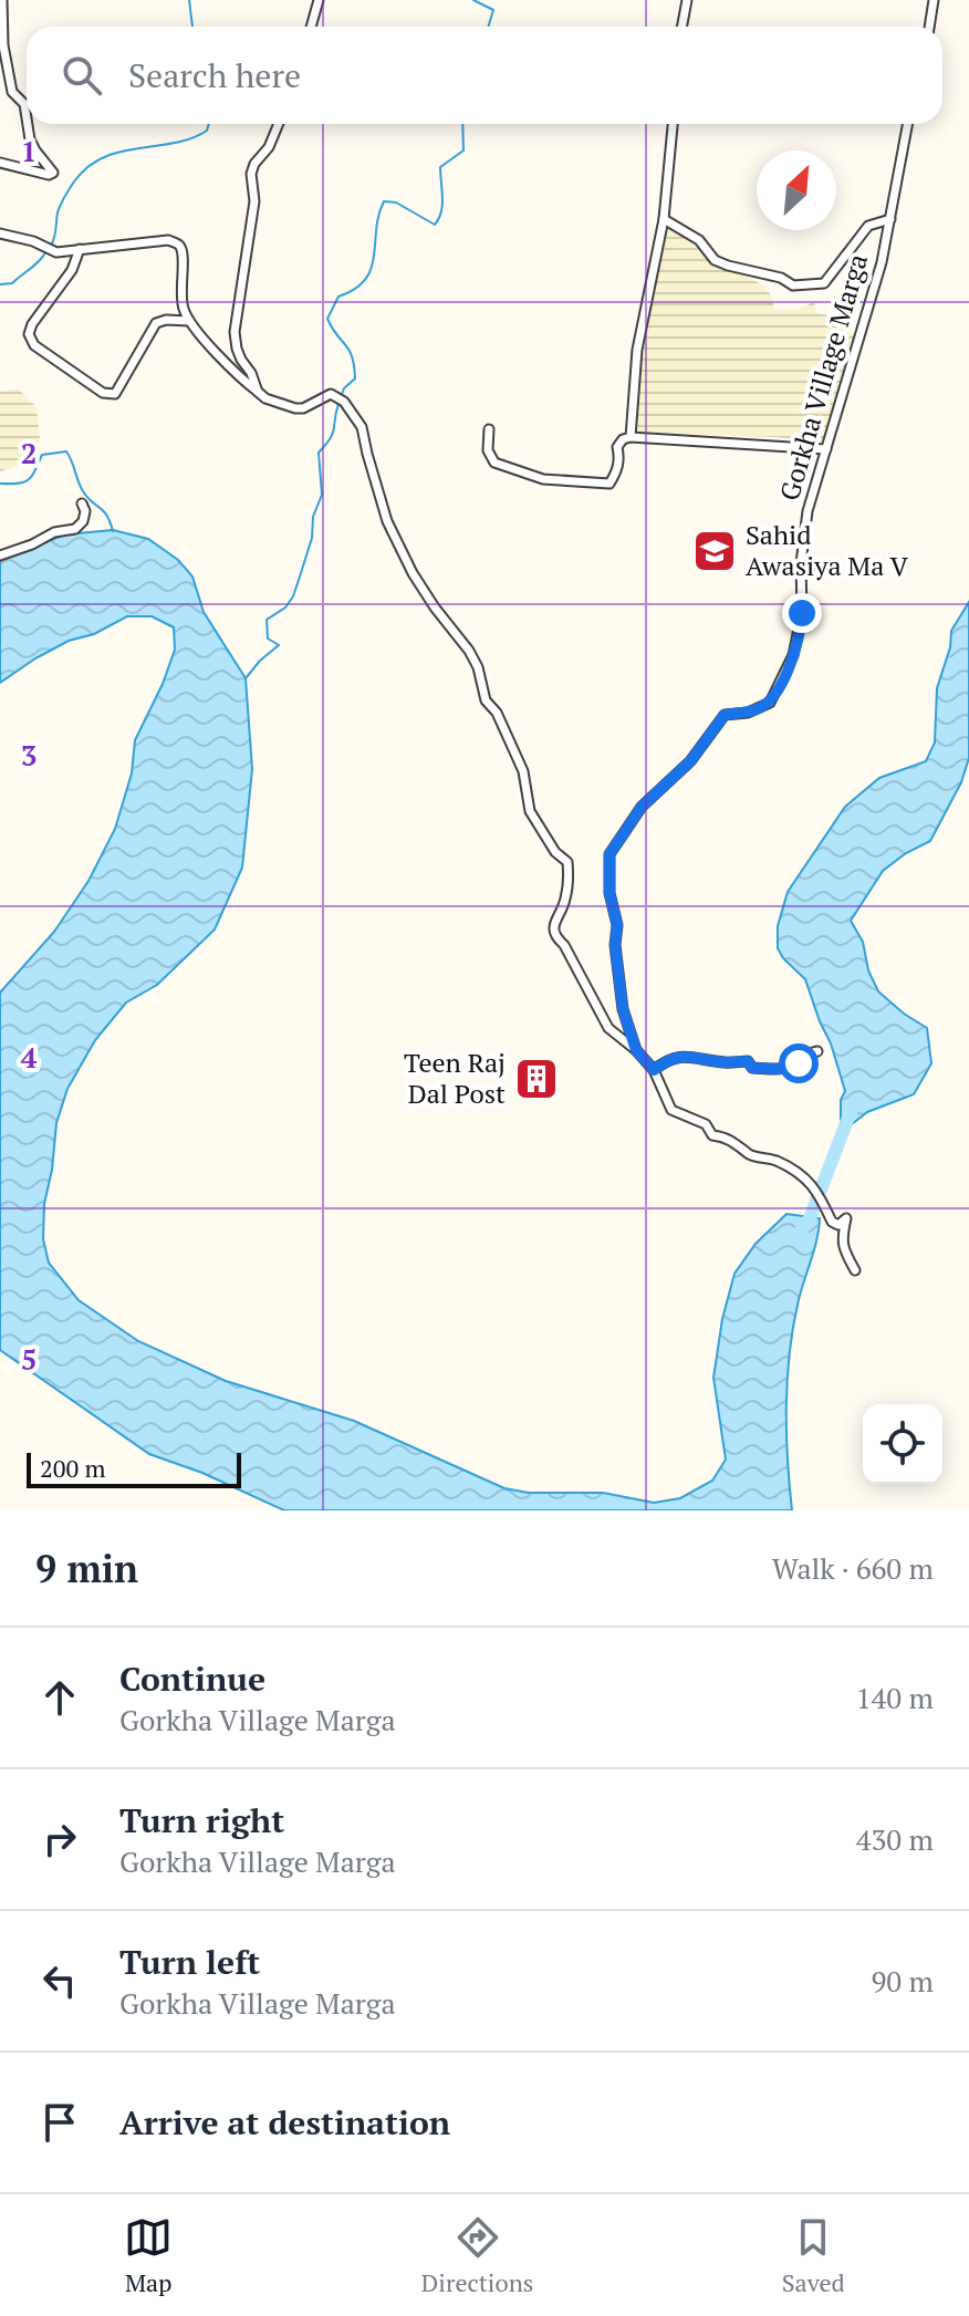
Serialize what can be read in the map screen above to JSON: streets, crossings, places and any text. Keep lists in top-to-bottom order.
{
  "streets": {
    "street": ["Gorkha Village Marga"]
  },
  "places": {
    "school or university": ["Sahid Awasiya Ma V"],
    "building": ["Teen Raj Dal Post"]
  },
  "scale_bar": "200 m",
  "north": "top right",
  "page": {
    "search": "Search here",
    "scale": "200 m",
    "heading": ["9 min", "Walk · 660 m"],
    "list": [
      ["Continue", "Gorkha Village Marga", "140 m"],
      ["Turn right", "Gorkha Village Marga", "430 m"],
      ["Turn left", "Gorkha Village Marga", "90 m"],
      "Arrive at destination"
    ],
    "nav": ["Map", "Directions", "Saved"]
  },
  "grid": {
    "rows": [
      "1",
      "2",
      "3",
      "4",
      "5"
    ]
  }
}
